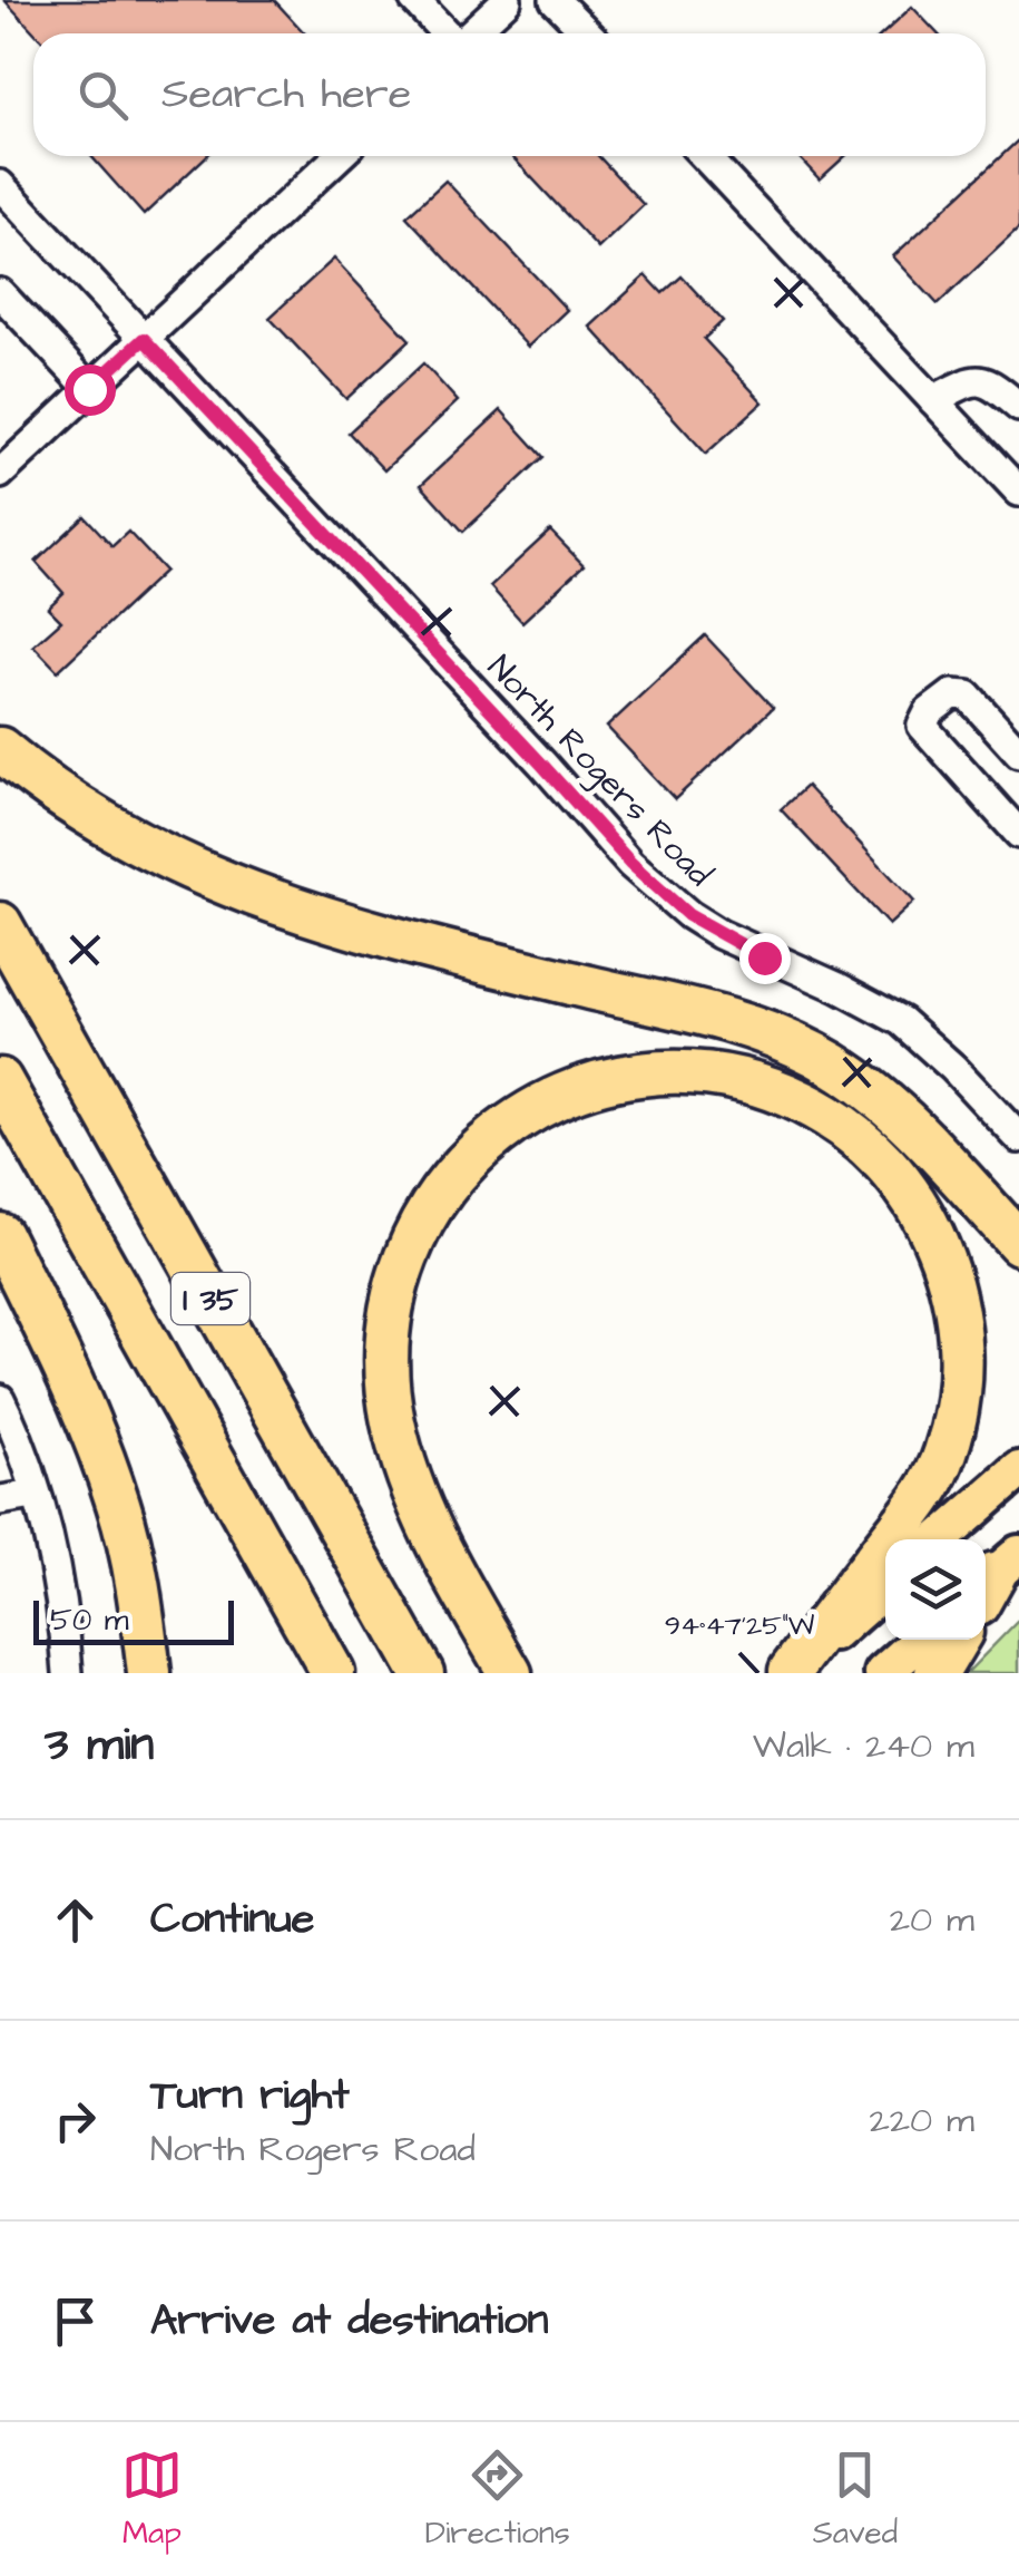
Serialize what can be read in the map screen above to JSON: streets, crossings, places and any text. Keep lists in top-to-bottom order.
{
  "streets": {
    "highway": ["I 35"],
    "street": ["North Rogers Road"]
  },
  "scale_bar": "50 m",
  "page": {
    "search": "Search here",
    "scale": "50 m",
    "heading": ["3 min", "Walk · 240 m"],
    "list": [
      ["Continue", "20 m"],
      ["Turn right", "North Rogers Road", "220 m"],
      "Arrive at destination"
    ],
    "nav": ["Map", "Directions", "Saved"]
  },
  "coordinates": ["94°47'25\"W"]
}
